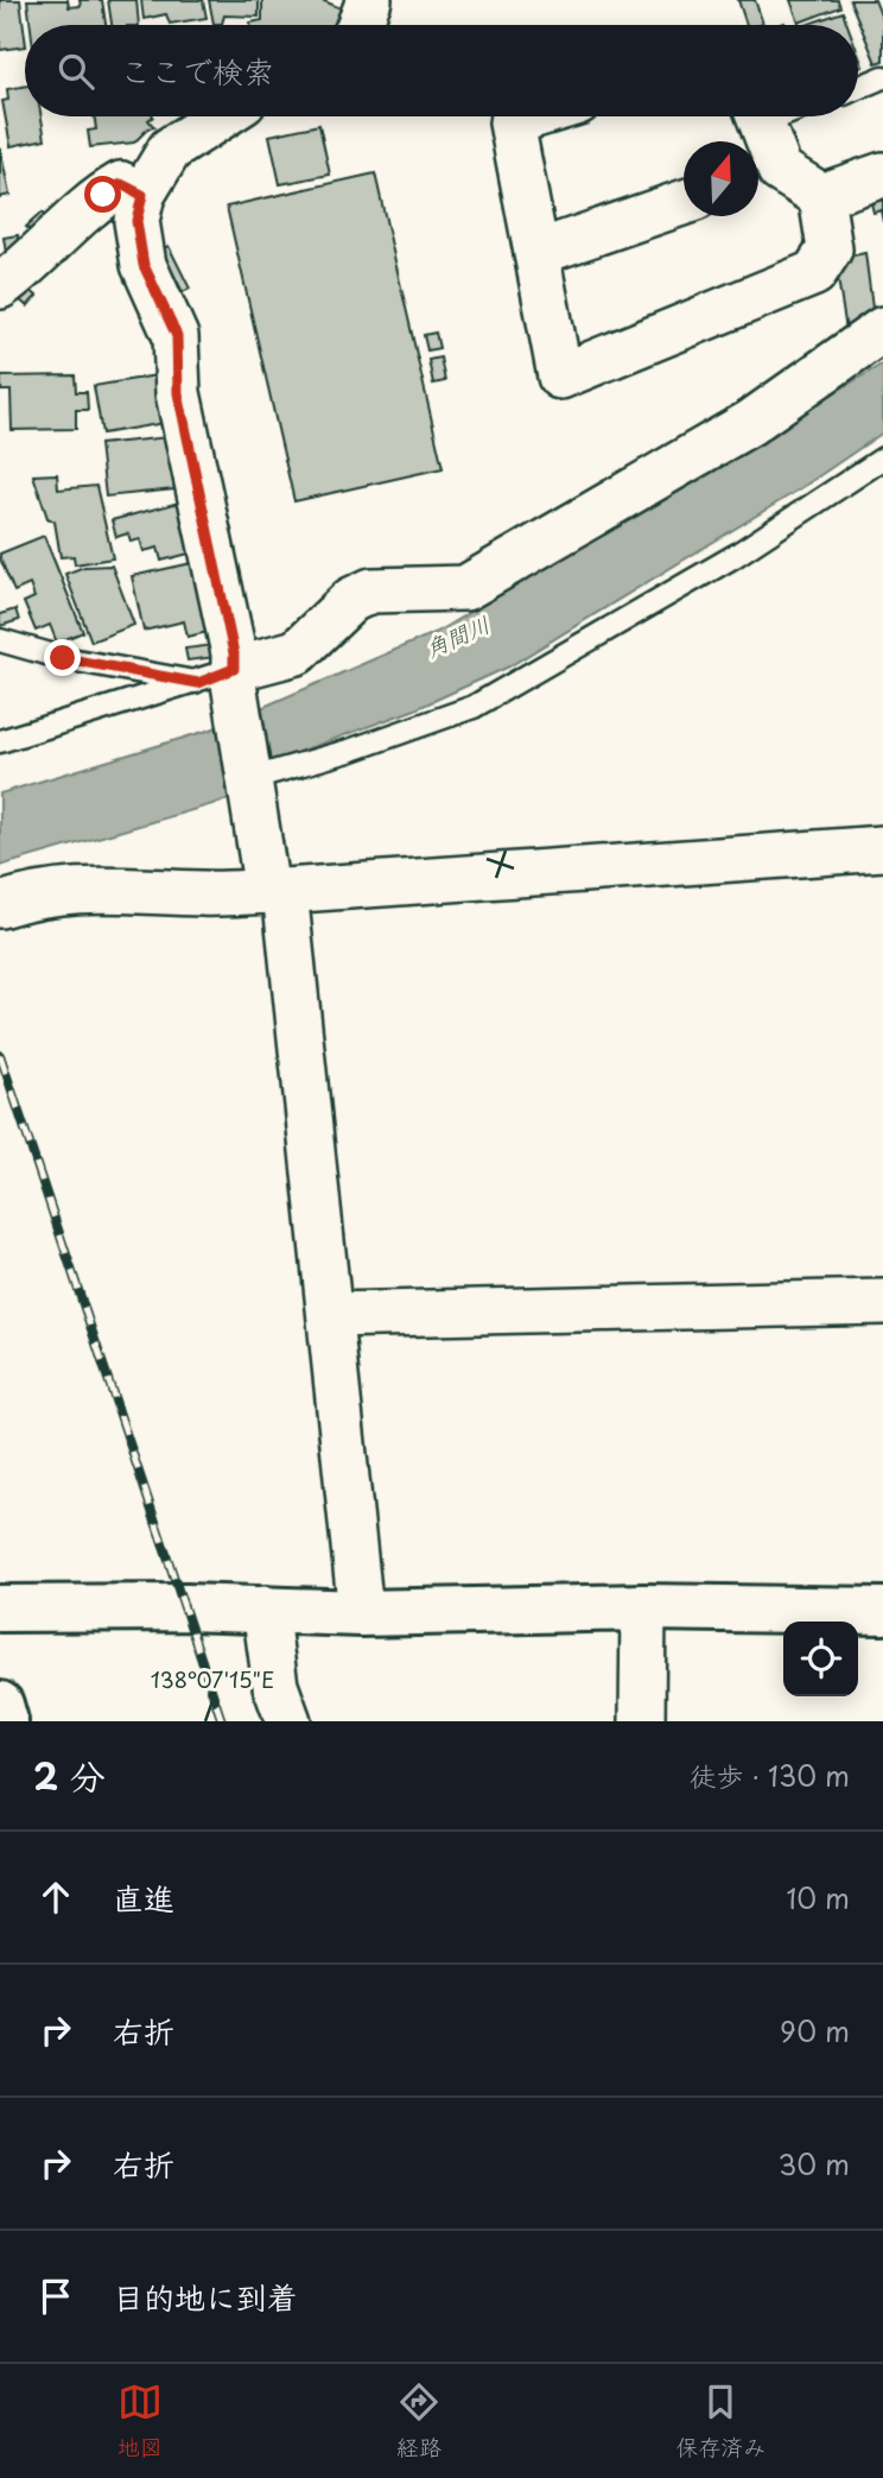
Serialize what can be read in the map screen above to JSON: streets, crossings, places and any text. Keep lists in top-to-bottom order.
{
  "water": ["角間川"],
  "north": "top",
  "page": {
    "search": "ここで検索",
    "heading": ["2 分", "徒歩 · 130 m"],
    "list": [
      ["直進", "10 m"],
      ["右折", "90 m"],
      ["右折", "30 m"],
      "目的地に到着"
    ],
    "nav": ["地図", "経路", "保存済み"]
  },
  "coordinates": ["138°07'15\"E"]
}
